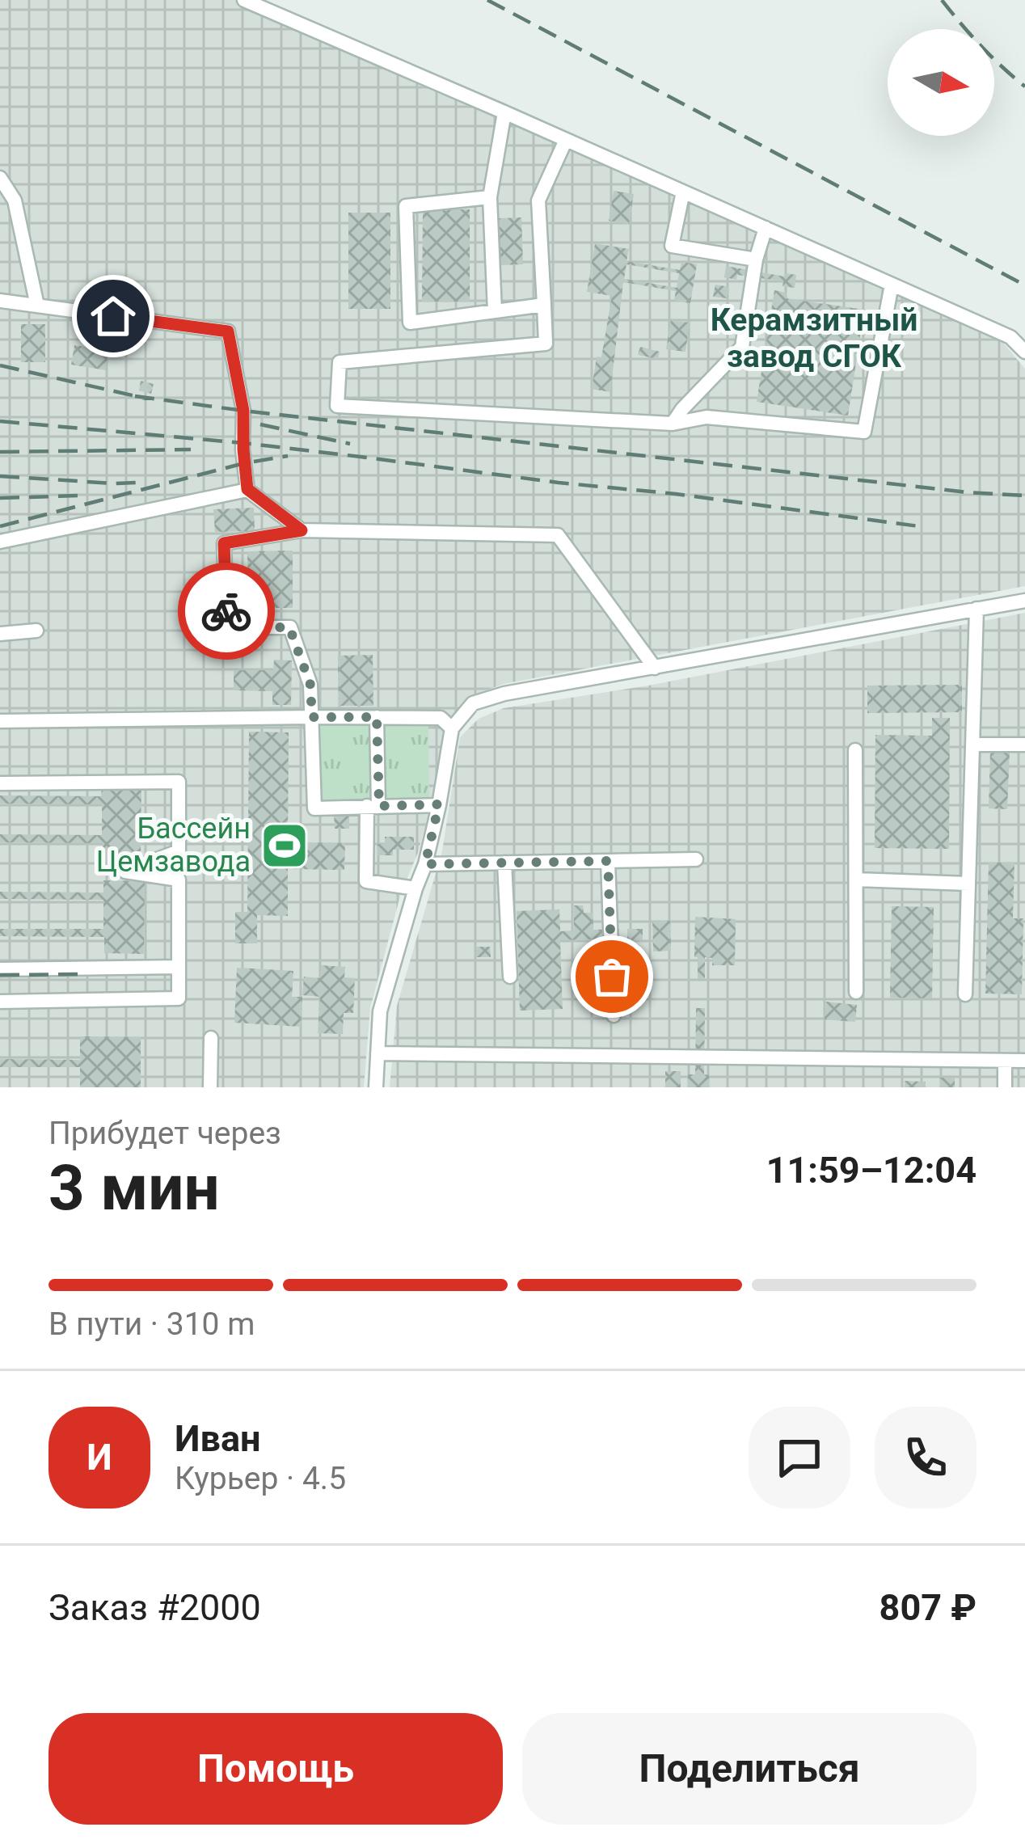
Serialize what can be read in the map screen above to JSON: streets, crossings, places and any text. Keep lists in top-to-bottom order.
{
  "districts": ["Керамзитный завод СГОК"],
  "places": {
    "sports": ["Бассейн Цемзавода"]
  },
  "north": "right",
  "page": {
    "heading": ["3 мин", "Прибудет через", "11:59–12:04"],
    "panel": [
      "Иван",
      "Курьер · 4.5",
      "Заказ #2000",
      "807 ₽"
    ],
    "bar": "В пути · 310 m",
    "round": "И",
    "buttons": ["Помощь", "Поделиться"]
  }
}
